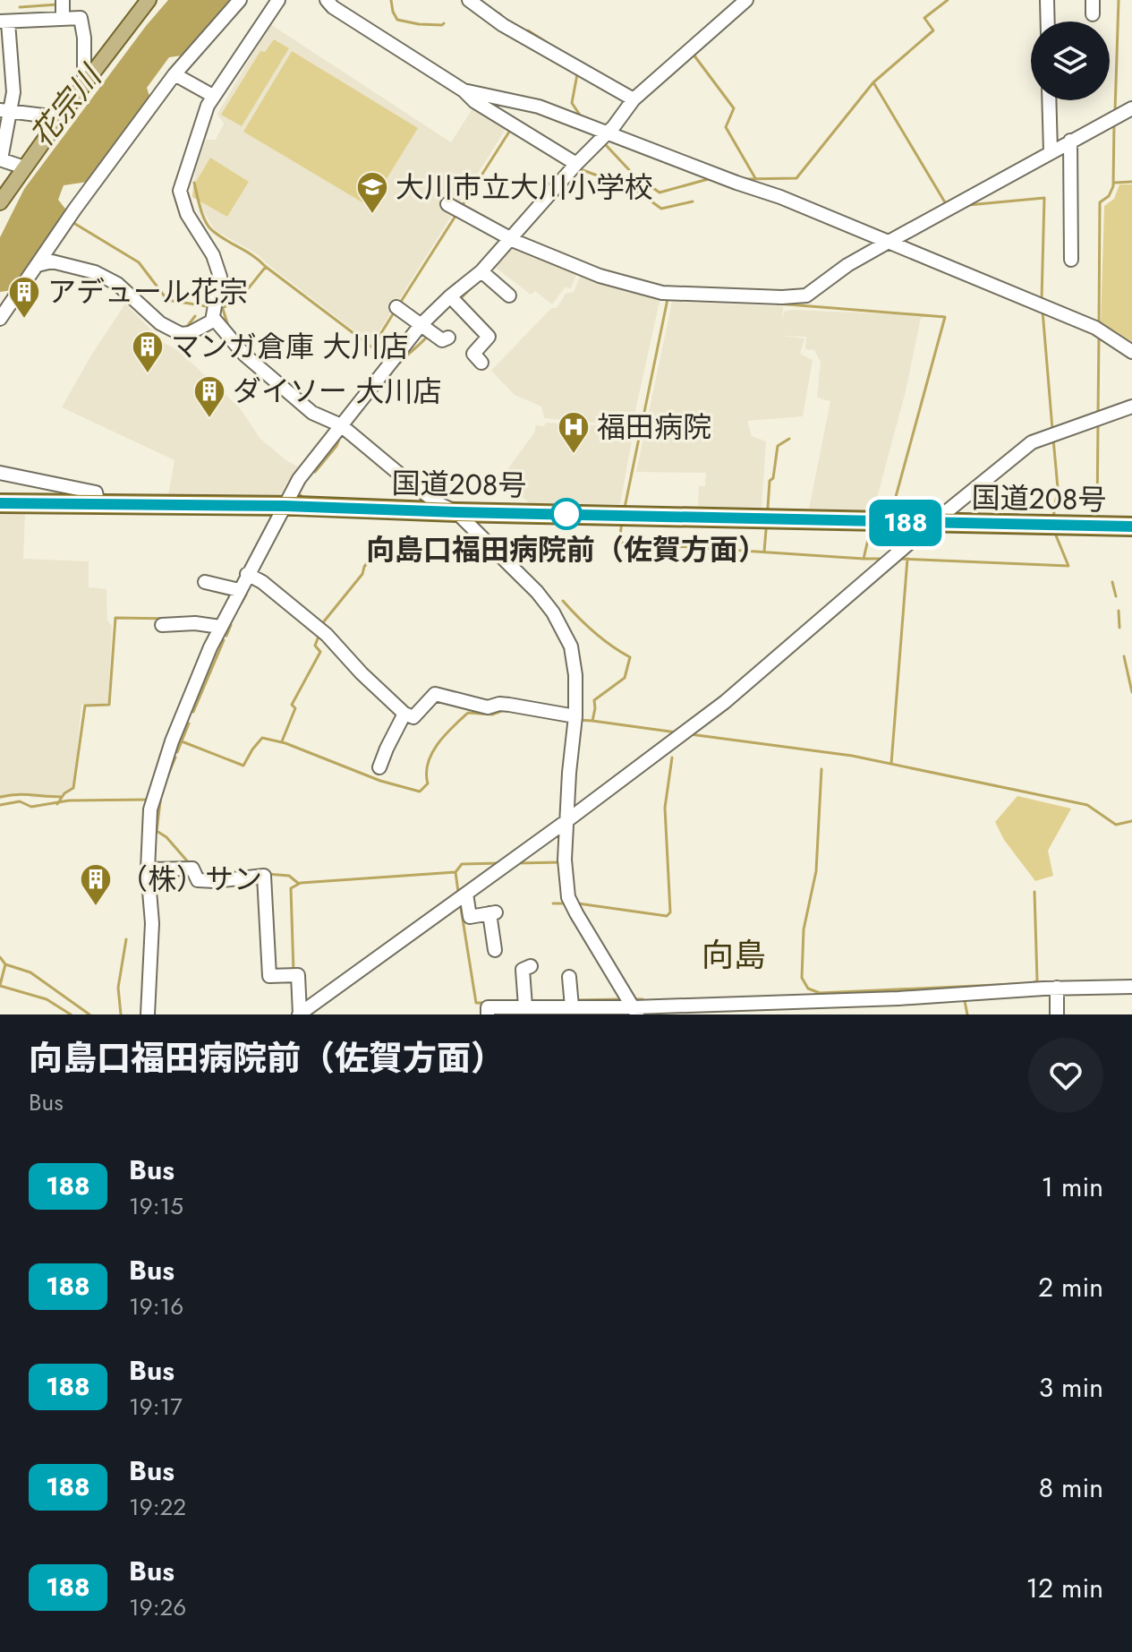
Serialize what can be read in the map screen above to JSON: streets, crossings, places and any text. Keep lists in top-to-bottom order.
{
  "streets": {
    "highway": ["国道208号"]
  },
  "districts": ["向島"],
  "water": ["花宗川"],
  "places": {
    "school or university": ["大川市立大川小学校"],
    "building": [
      "アデュール花宗",
      "マンガ倉庫 大川店",
      "ダイソー 大川店",
      "（株）サン"
    ],
    "hospital": ["福田病院"],
    "other": ["向島口福田病院前（佐賀方面）"]
  },
  "lines": ["bus line 188"],
  "page": {
    "on_map": "188",
    "heading": ["向島口福田病院前（佐賀方面）", "Bus"],
    "list": [
      {
        "mark": "188",
        "name": "Bus",
        "note": "19:15",
        "value": "1 min"
      },
      {
        "mark": "188",
        "name": "Bus",
        "note": "19:16",
        "value": "2 min"
      },
      {
        "mark": "188",
        "name": "Bus",
        "note": "19:17",
        "value": "3 min"
      },
      {
        "mark": "188",
        "name": "Bus",
        "note": "19:22",
        "value": "8 min"
      },
      {
        "mark": "188",
        "name": "Bus",
        "note": "19:26",
        "value": "12 min"
      }
    ]
  }
}
